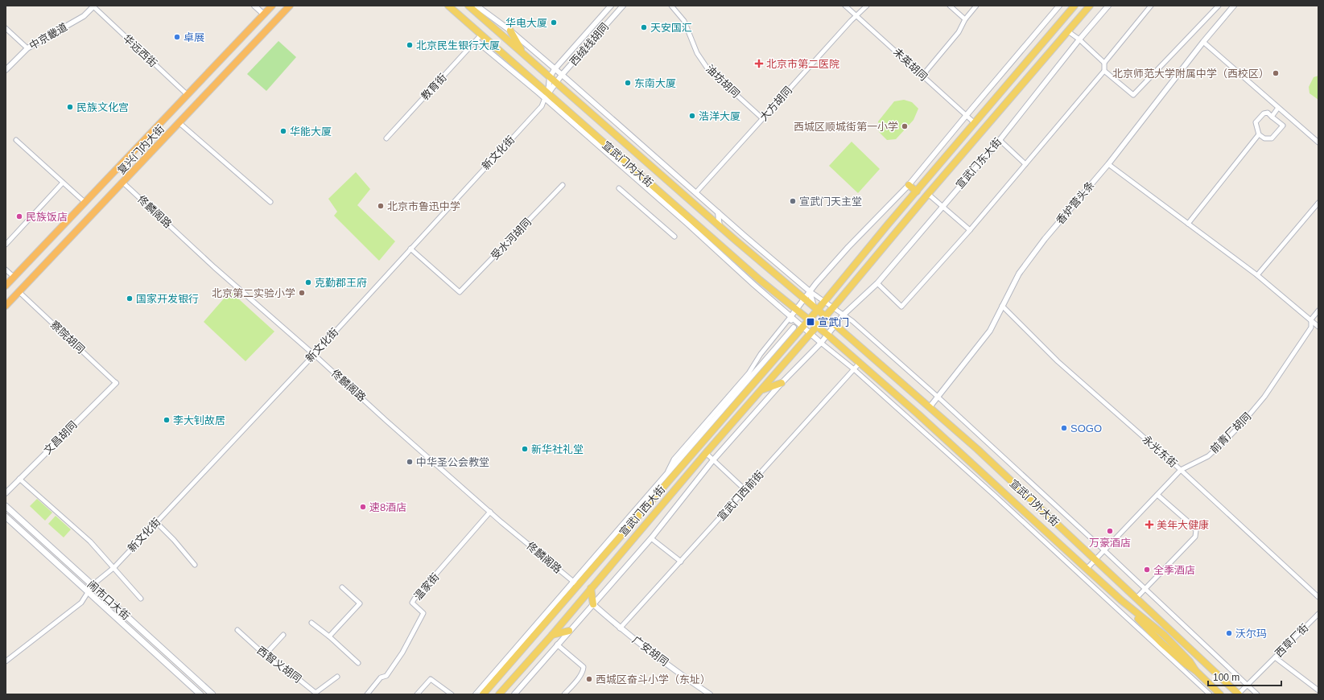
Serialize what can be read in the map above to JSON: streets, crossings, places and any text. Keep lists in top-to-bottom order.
{
  "streets": {
    "highway": ["复兴门内大街"],
    "main road": [
      "宣武门东大街",
      "宣武门内大街",
      "宣武门外大街",
      "宣武门西大街",
      "闹市口大街"
    ],
    "street": [
      "中京畿道",
      "西绒线胡同",
      "华远西街",
      "未英胡同",
      "油坊胡同",
      "教育街",
      "大方胡同",
      "新文化街",
      "香炉营头条",
      "佟麟阁路",
      "受水河胡同",
      "察院胡同",
      "前青厂胡同",
      "文昌胡同",
      "永光东街",
      "宣武门西前街",
      "温家街",
      "西草厂街",
      "广安胡同",
      "西智义胡同"
    ]
  },
  "crossings": [
    ["中京畿道", "华远西街"],
    ["西绒线胡同", "新文化街"],
    ["西绒线胡同", "宣武门内大街"],
    ["华远西街", "复兴门内大街"],
    ["未英胡同", "大方胡同"],
    ["油坊胡同", "大方胡同"],
    ["教育街", "宣武门内大街"],
    ["复兴门内大街", "佟麟阁路"],
    ["复兴门内大街", "察院胡同"],
    ["新文化街", "宣武门内大街"],
    ["新文化街", "佟麟阁路"],
    ["新文化街", "受水河胡同"],
    ["新文化街", "闹市口大街"],
    ["宣武门东大街", "宣武门外大街"],
    ["宣武门东大街", "宣武门西大街"],
    ["宣武门内大街", "宣武门外大街"],
    ["宣武门内大街", "宣武门西大街"],
    ["香炉营头条", "永光东街"],
    ["香炉营头条", "宣武门外大街"],
    ["佟麟阁路", "宣武门西大街"],
    ["佟麟阁路", "温家街"],
    ["察院胡同", "文昌胡同"],
    ["前青厂胡同", "永光东街"],
    ["前青厂胡同", "宣武门外大街"],
    ["宣武门西前街", "宣武门外大街"],
    ["宣武门西前街", "广安胡同"],
    ["宣武门外大街", "宣武门西大街"],
    ["宣武门外大街", "西草厂街"]
  ],
  "places": {
    "other": [
      "华电大厦",
      "天安国汇",
      "卓展",
      "北京民生银行大厦",
      "北京师范大学附属中学（西校区）",
      "东南大厦",
      "民族文化宫",
      "浩洋大厦",
      "西城区顺城街第一小学",
      "华能大厦",
      "宣武门天主堂",
      "北京市鲁迅中学",
      "民族饭店",
      "克勤郡王府",
      "北京第二实验小学",
      "国家开发银行",
      "李大钊故居",
      "SOGO",
      "新华社礼堂",
      "中华圣公会教堂",
      "速8酒店",
      "万豪酒店",
      "全季酒店",
      "沃尔玛",
      "西城区奋斗小学（东址）"
    ],
    "health": ["北京市第二医院", "美年大健康"],
    "transit": ["宣武门"]
  },
  "scale_bar": "100 m"
}
